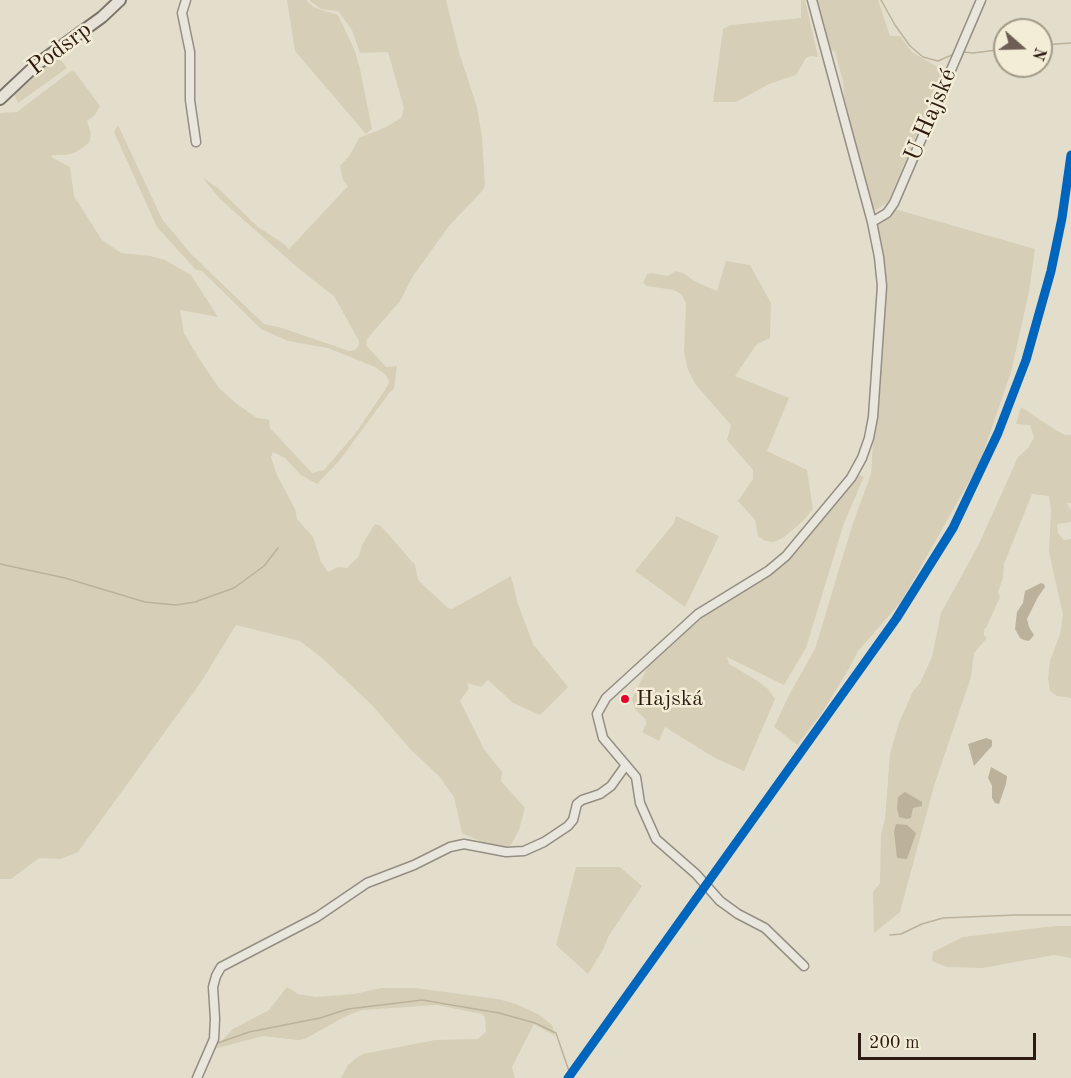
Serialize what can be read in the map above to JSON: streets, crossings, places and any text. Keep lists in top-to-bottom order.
{
  "streets": {
    "main road": ["Podsrp"],
    "street": ["U Hajské"]
  },
  "places": ["Hajská"],
  "scale_bar": "200 m",
  "north": "right"
}
